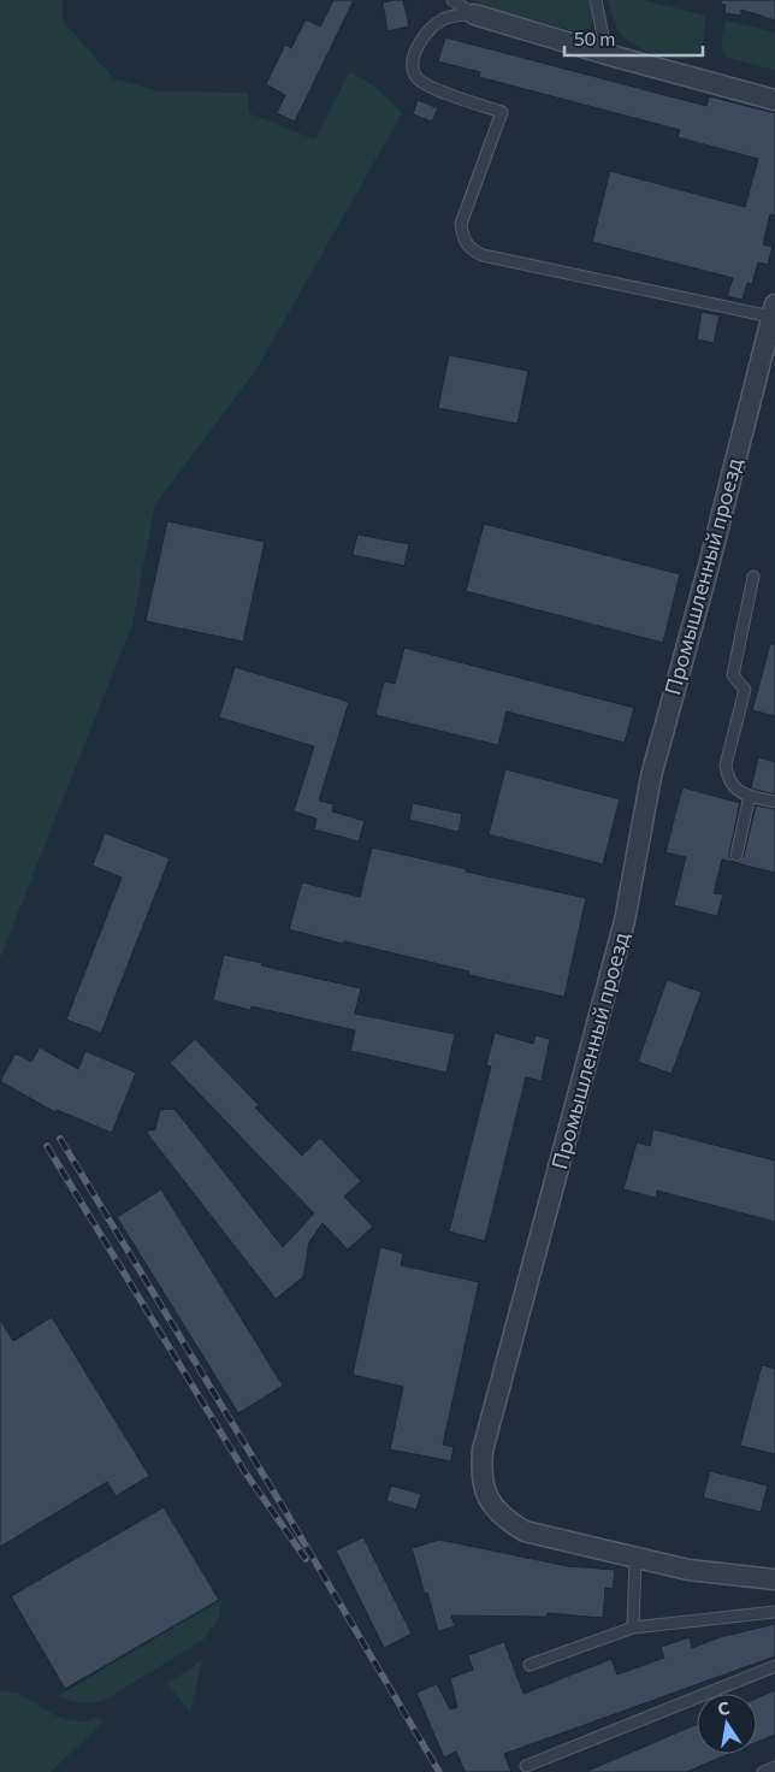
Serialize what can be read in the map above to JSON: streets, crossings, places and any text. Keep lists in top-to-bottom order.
{
  "streets": {
    "street": ["Промышленный проезд"]
  },
  "scale_bar": "50 m",
  "north": "top"
}
